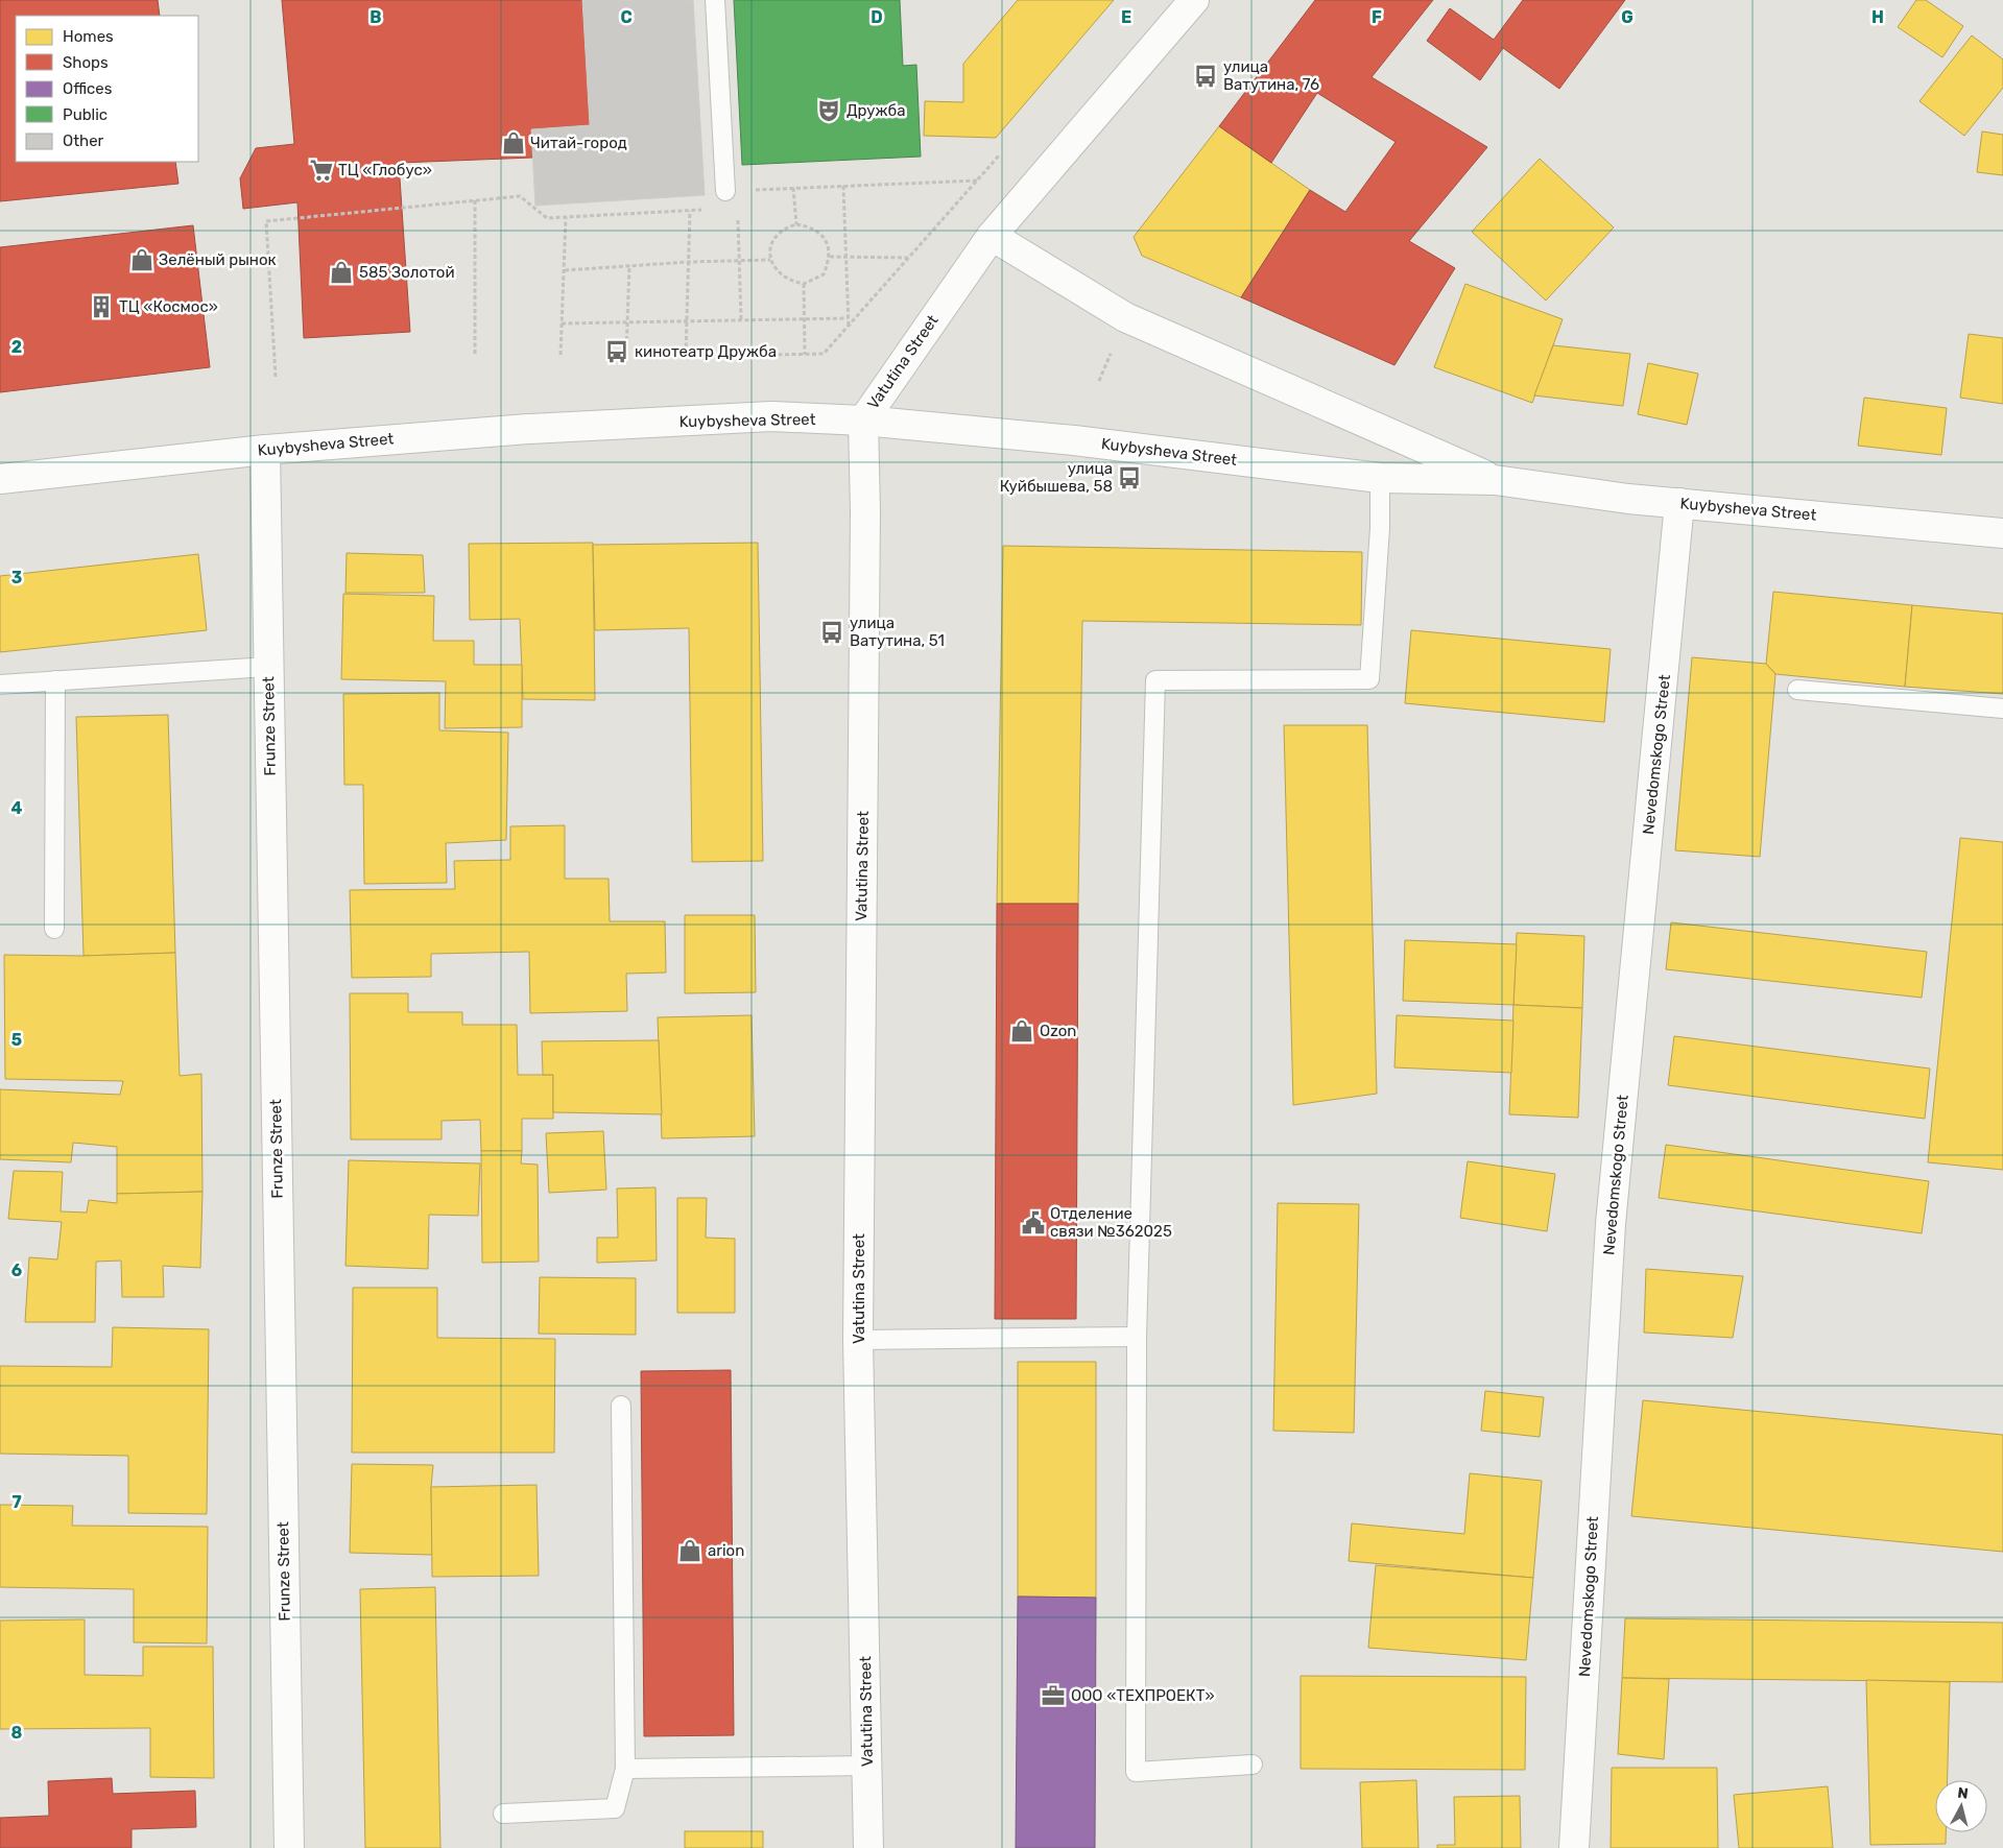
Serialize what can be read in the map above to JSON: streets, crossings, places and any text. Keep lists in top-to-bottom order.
{
  "streets": {
    "street": [
      "Vatutina Street",
      "Kuybysheva Street",
      "Frunze Street",
      "Nevedomskogo Street"
    ]
  },
  "crossings": [
    ["Vatutina Street", "Kuybysheva Street"],
    ["Kuybysheva Street", "Frunze Street"],
    ["Kuybysheva Street", "Nevedomskogo Street"]
  ],
  "places": {
    "bus stop": [
      "улица Ватутина, 76",
      "кинотеатр Дружба",
      "улица Куйбышева, 58",
      "улица Ватутина, 51"
    ],
    "theatre": ["Дружба"],
    "shop": [
      "Читай-город",
      "Зелёный рынок",
      "585 Золотой",
      "Ozon",
      "arion"
    ],
    "supermarket": ["ТЦ «Глобус»"],
    "building": ["ТЦ «Космос»"],
    "public building": ["Отделение связи №362025"],
    "office": ["ООО «ТЕХПРОЕКТ»"]
  },
  "legend": [
    "Homes",
    "Shops",
    "Offices",
    "Public",
    "Other"
  ],
  "north": "top",
  "grid": {
    "columns": [
      "B",
      "C",
      "D",
      "E",
      "F",
      "G",
      "H"
    ],
    "rows": [
      "2",
      "3",
      "4",
      "5",
      "6",
      "7",
      "8"
    ]
  }
}
